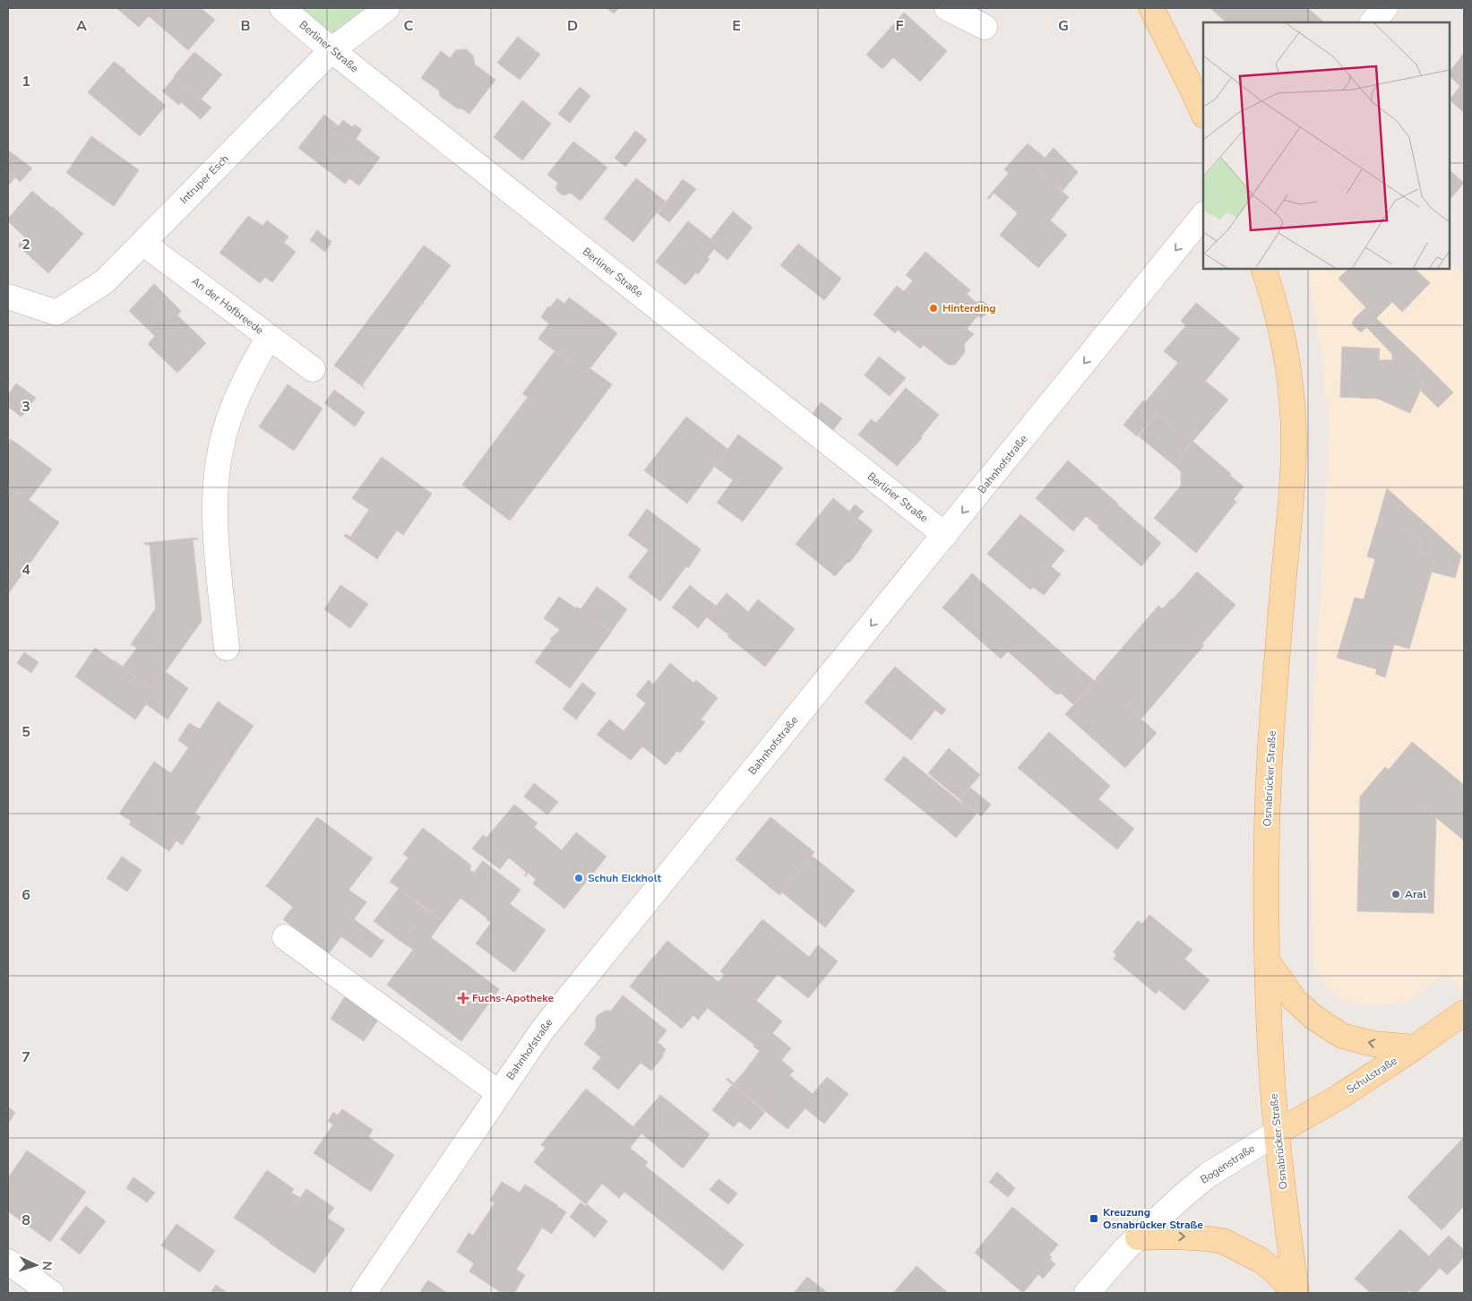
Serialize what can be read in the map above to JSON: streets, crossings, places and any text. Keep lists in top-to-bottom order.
{
  "streets": {
    "main road": ["Osnabrücker Straße", "Schulstraße"],
    "street": [
      "Berliner Straße",
      "Intruper Esch",
      "An der Hofbreede",
      "Bahnhofstraße",
      "Bogenstraße"
    ]
  },
  "crossings": [
    ["Berliner Straße", "Intruper Esch"],
    ["Berliner Straße", "Bahnhofstraße"],
    ["Intruper Esch", "An der Hofbreede"],
    ["Osnabrücker Straße", "Schulstraße"],
    ["Osnabrücker Straße", "Bogenstraße"],
    ["Schulstraße", "Bogenstraße"]
  ],
  "one_way": ["Bahnhofstraße"],
  "places": {
    "other": ["Hinterding", "Schuh Eickholt", "Aral"],
    "health": ["Fuchs-Apotheke"],
    "transit": ["Kreuzung Osnabrücker Straße"]
  },
  "north": "right",
  "grid": {
    "columns": [
      "A",
      "B",
      "C",
      "D",
      "E",
      "F",
      "G"
    ],
    "rows": [
      "1",
      "2",
      "3",
      "4",
      "5",
      "6",
      "7",
      "8"
    ]
  }
}
